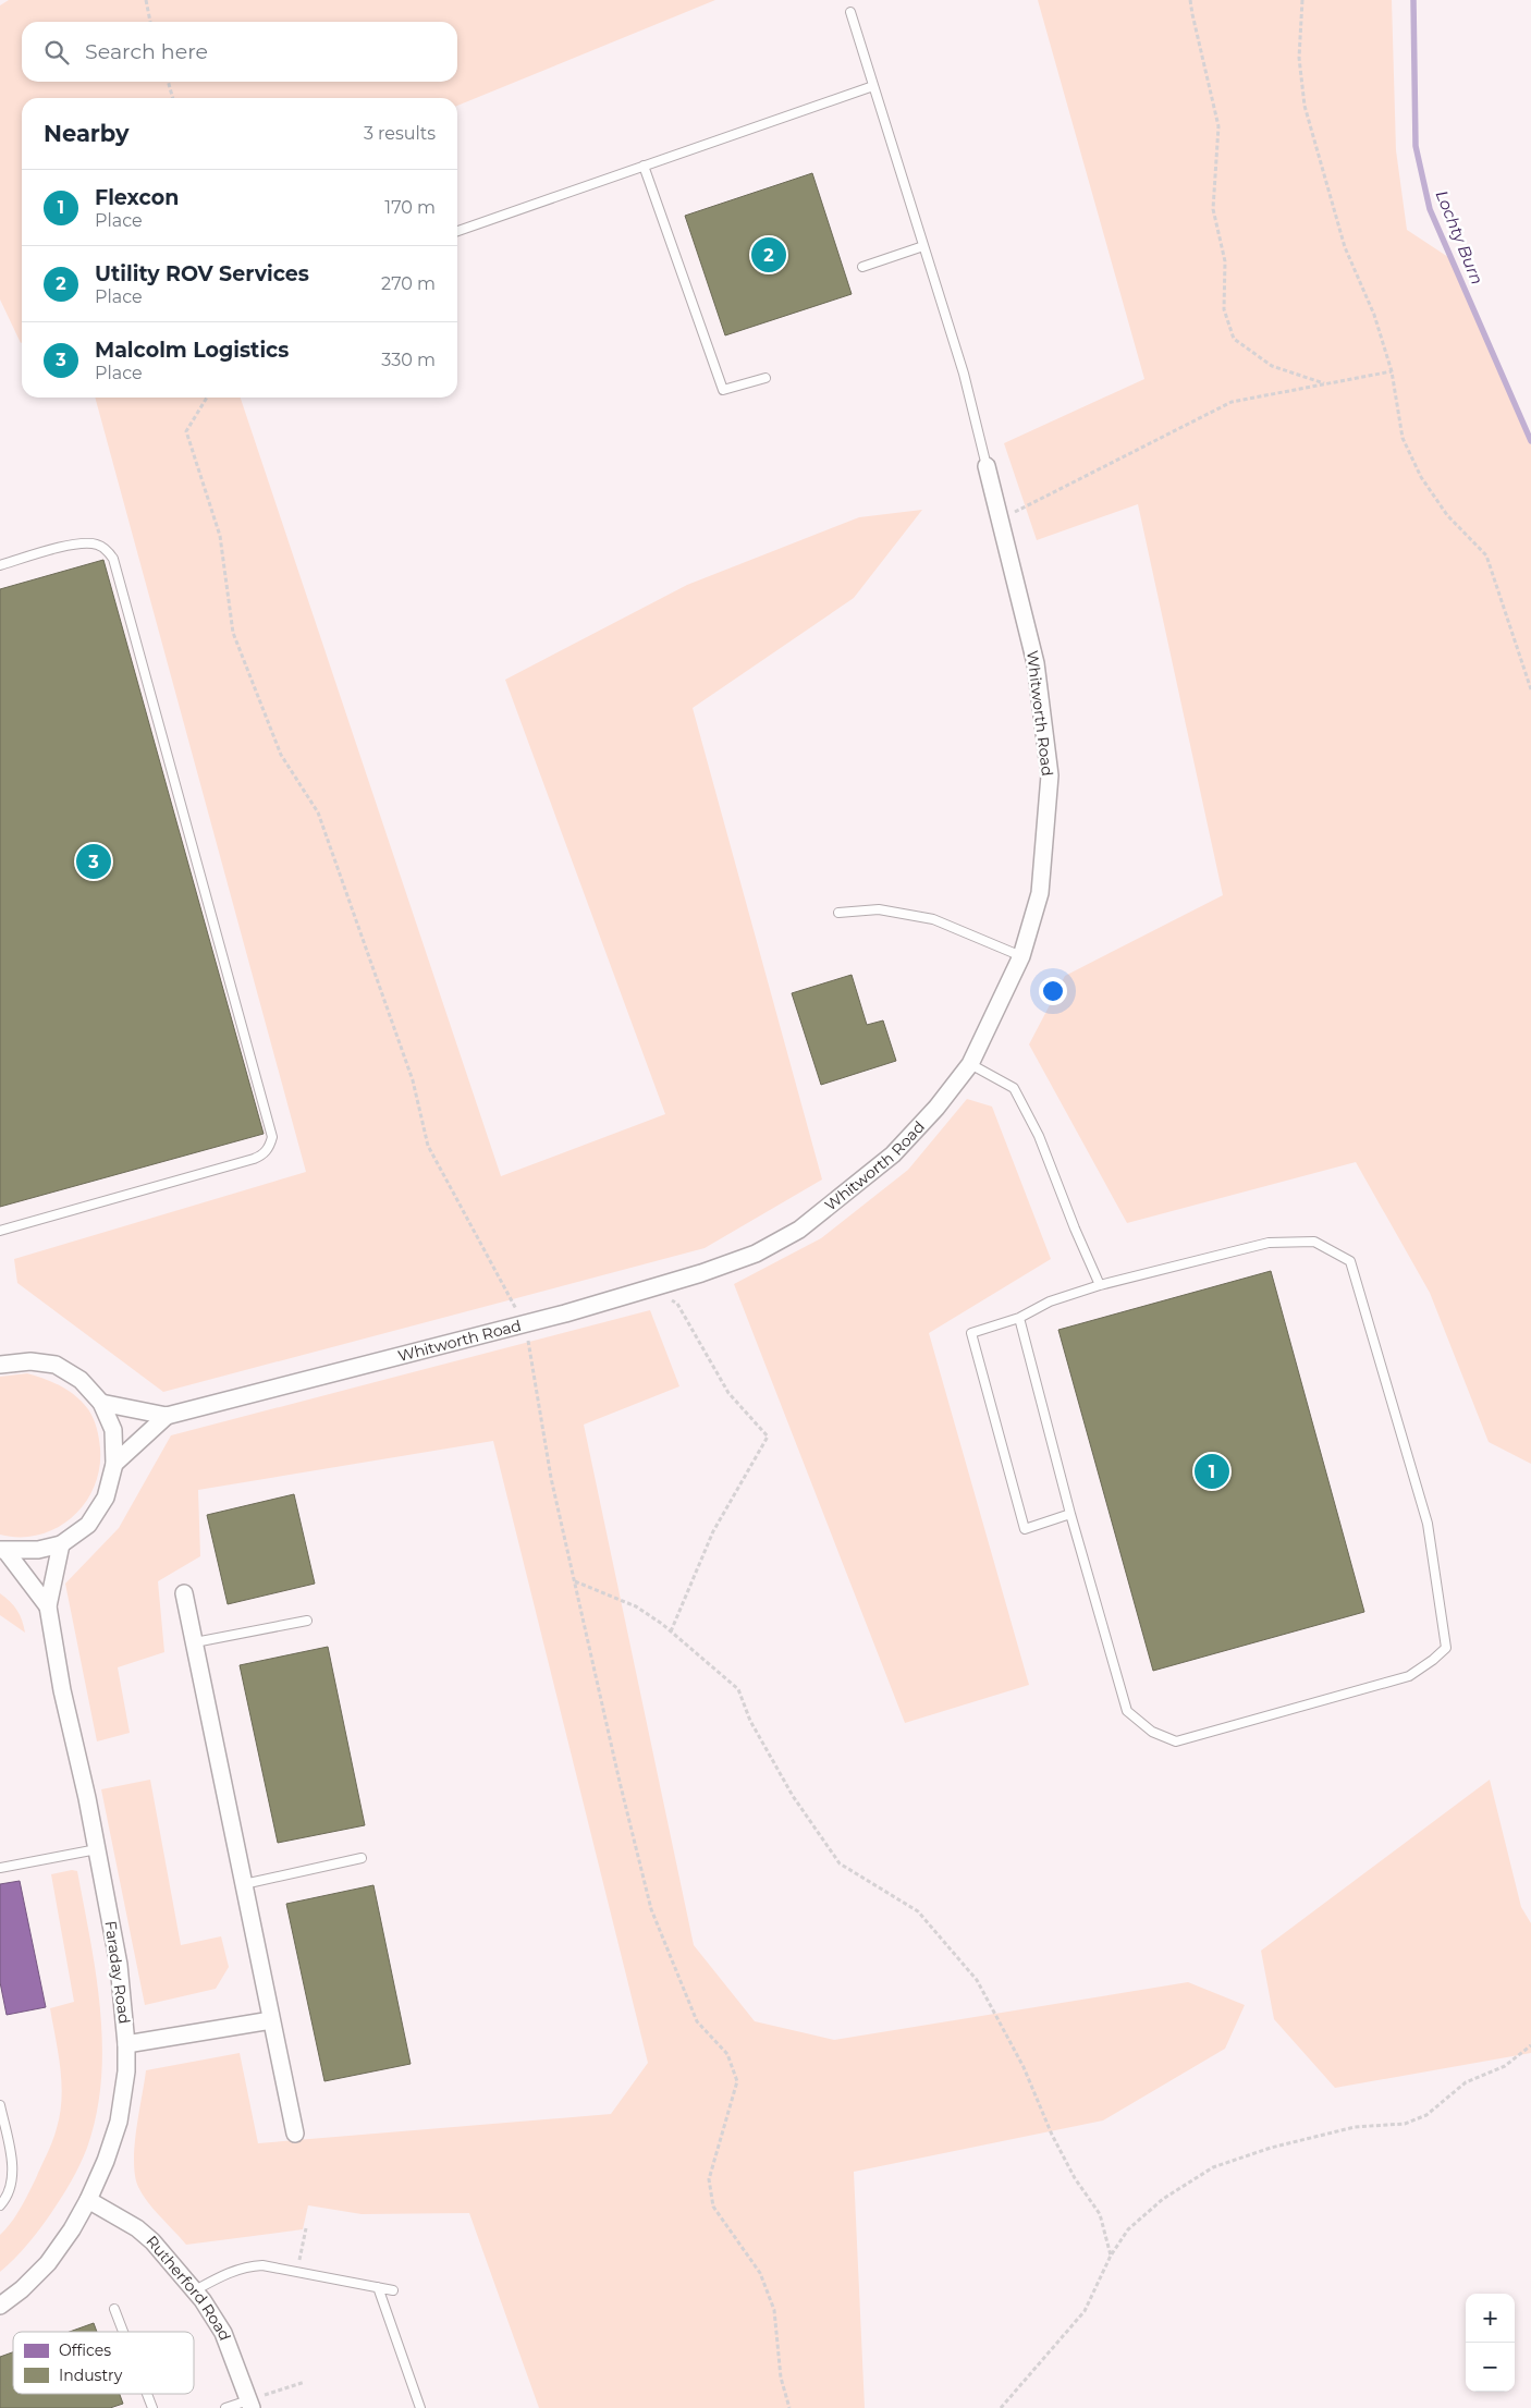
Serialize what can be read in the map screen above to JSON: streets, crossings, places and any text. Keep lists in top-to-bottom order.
{
  "streets": {
    "street": ["Whitworth Road", "Faraday Road", "Rutherford Road"]
  },
  "crossings": [
    ["Faraday Road", "Rutherford Road"]
  ],
  "water": ["Lochty Burn"],
  "legend": ["Offices", "Industry"],
  "page": {
    "search": "Search here",
    "heading": ["Nearby", "3 results"],
    "list": [
      {
        "mark": "1",
        "name": "Flexcon",
        "note": "Place",
        "value": "170 m"
      },
      {
        "mark": "2",
        "name": "Utility ROV Services",
        "note": "Place",
        "value": "270 m"
      },
      {
        "mark": "3",
        "name": "Malcolm Logistics",
        "note": "Place",
        "value": "330 m"
      }
    ],
    "pins": ["2", "3", "1"],
    "map_buttons": ["+", "−"]
  }
}
